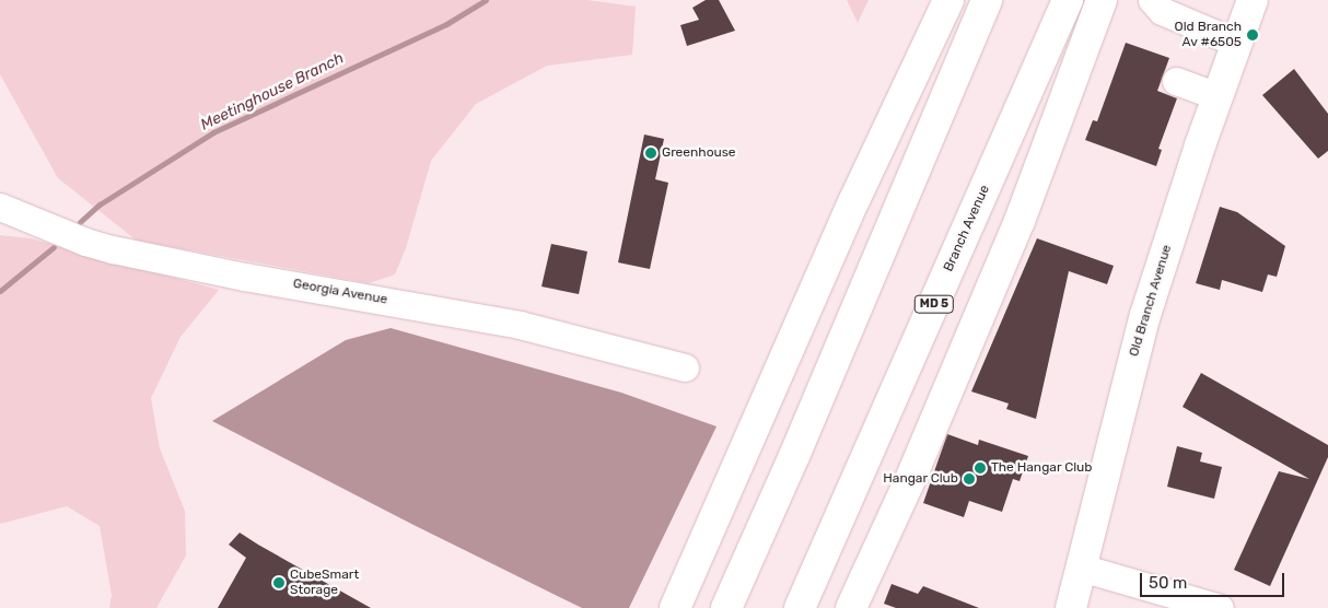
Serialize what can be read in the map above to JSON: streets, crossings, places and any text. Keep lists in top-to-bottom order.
{
  "streets": {
    "main road": ["Branch Avenue", "Old Branch Avenue", "MD 5"],
    "street": ["Georgia Avenue"]
  },
  "water": ["Meetinghouse Branch"],
  "places": [
    "Old Branch Av #6505",
    "Greenhouse",
    "The Hangar Club",
    "Hangar Club",
    "CubeSmart Storage"
  ],
  "scale_bar": "50 m"
}
